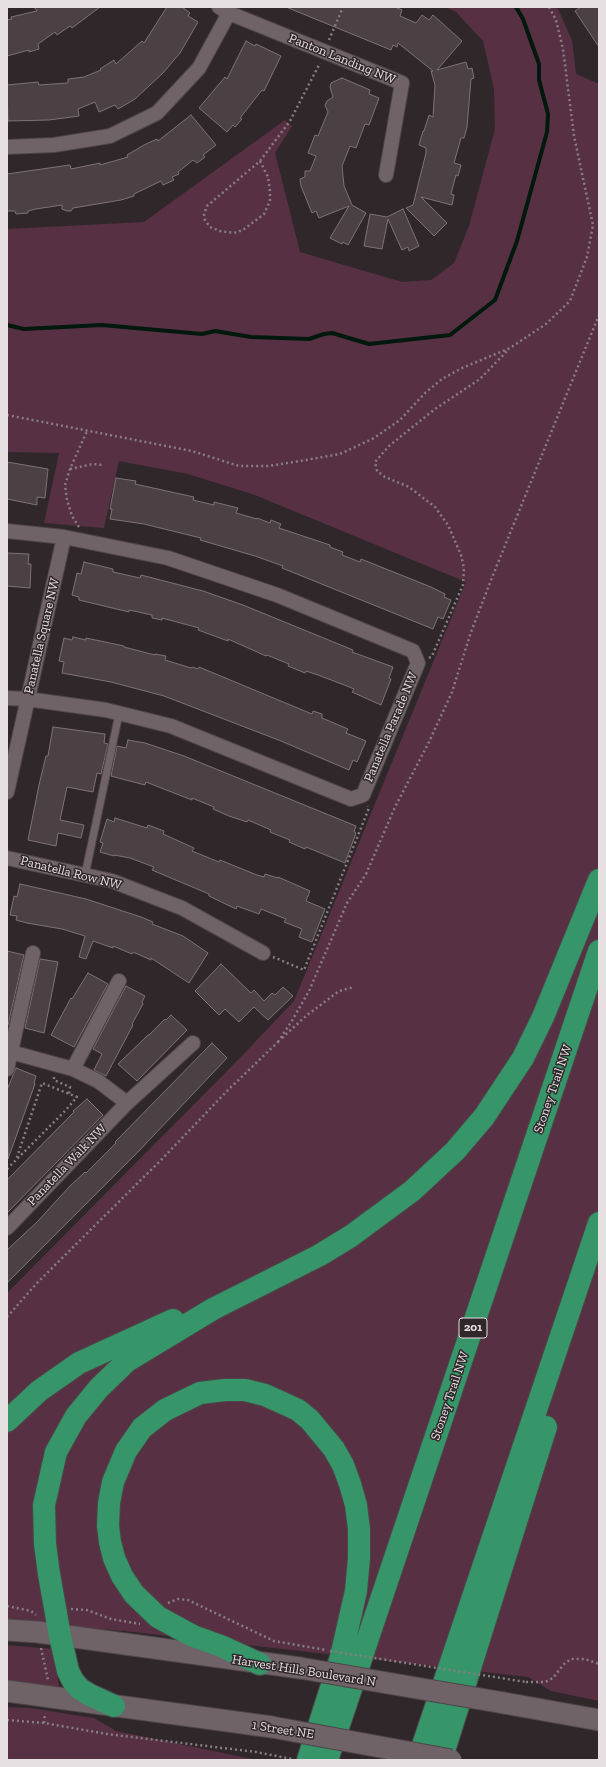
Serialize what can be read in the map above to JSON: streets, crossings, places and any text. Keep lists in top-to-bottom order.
{
  "streets": {
    "highway": ["Stoney Trail NW", "201"],
    "main road": ["Harvest Hills Boulevard N", "1 Street NE"],
    "street": [
      "Panton Landing NW",
      "Panatella Square NW",
      "Panatella Parade NW",
      "Panatella Row NW",
      "Panatella Walk NW"
    ]
  },
  "crossings": [
    ["Panatella Square NW", "Panatella Parade NW"]
  ]
}
